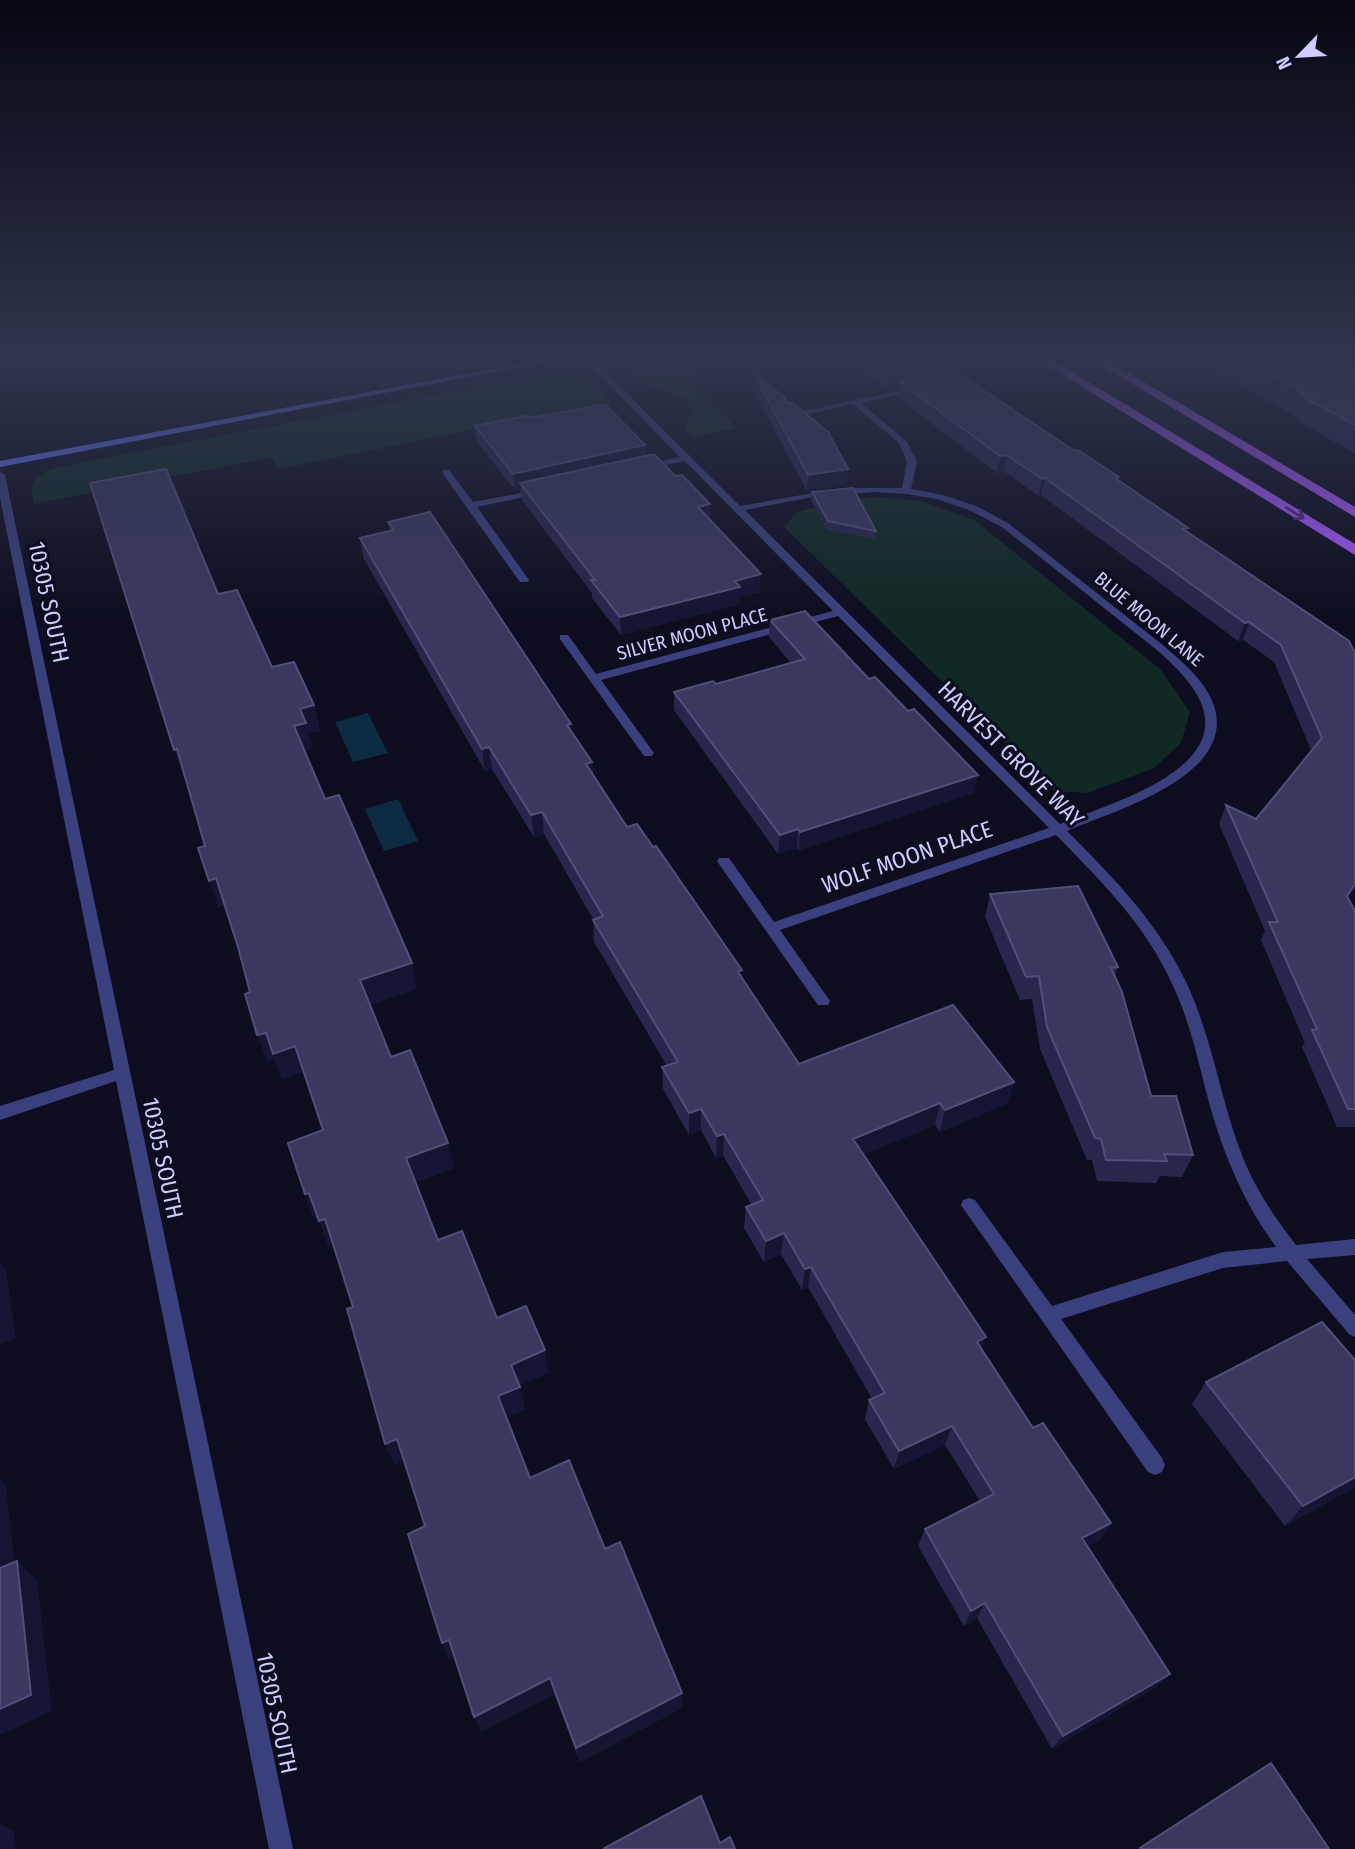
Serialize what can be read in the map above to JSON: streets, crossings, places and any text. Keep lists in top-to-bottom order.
{
  "streets": {
    "street": [
      "10305 SOUTH",
      "BLUE MOON LANE",
      "SILVER MOON PLACE",
      "HARVEST GROVE WAY",
      "WOLF MOON PLACE"
    ]
  },
  "crossings": [
    ["BLUE MOON LANE", "HARVEST GROVE WAY"],
    ["BLUE MOON LANE", "WOLF MOON PLACE"],
    ["SILVER MOON PLACE", "HARVEST GROVE WAY"],
    ["HARVEST GROVE WAY", "WOLF MOON PLACE"]
  ],
  "north": "bottom left"
}
